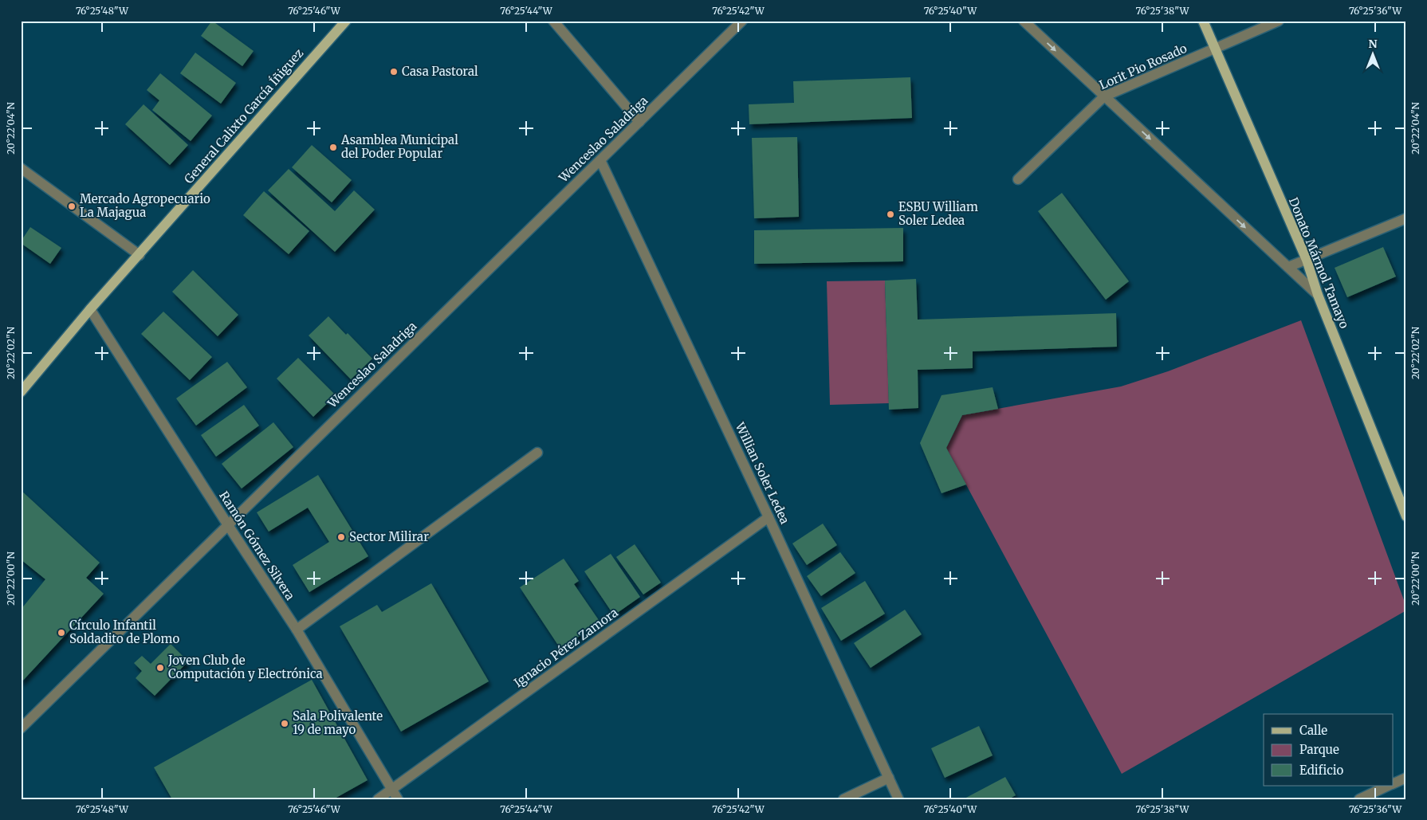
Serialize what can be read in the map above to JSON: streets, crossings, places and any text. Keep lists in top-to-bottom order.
{
  "streets": {
    "main road": ["General Calixto García Íñiguez", "Donato Mármol Tamayo"],
    "street": [
      "Lorit Pio Rosado",
      "Wenceslao Saladriga",
      "Willian Soler Ledea",
      "Ramón Gómez Silvera",
      "Ignacio Pérez Zamora"
    ]
  },
  "crossings": [
    ["Lorit Pio Rosado", "Donato Mármol Tamayo"],
    ["General Calixto García Íñiguez", "Ramón Gómez Silvera"],
    ["Wenceslao Saladriga", "Willian Soler Ledea"],
    ["Wenceslao Saladriga", "Ramón Gómez Silvera"],
    ["Willian Soler Ledea", "Ignacio Pérez Zamora"],
    ["Ramón Gómez Silvera", "Ignacio Pérez Zamora"]
  ],
  "places": [
    "Casa Pastoral",
    "Asamblea Municipal del Poder Popular",
    "Mercado Agropecuario La Majagua",
    "ESBU William Soler Ledea",
    "Sector Milirar",
    "Círculo Infantil Soldadito de Plomo",
    "Joven Club de Computación y Electrónica",
    "Sala Polivalente 19 de mayo"
  ],
  "legend": ["Calle", "Parque", "Edificio"],
  "north": "top",
  "coordinates": [
    "76°25'48\"W",
    "76°25'46\"W",
    "76°25'44\"W",
    "76°25'42\"W",
    "76°25'40\"W",
    "76°25'38\"W",
    "76°25'36\"W",
    "20°22'04\"N",
    "20°22'02\"N",
    "20°22'00\"N"
  ]
}
